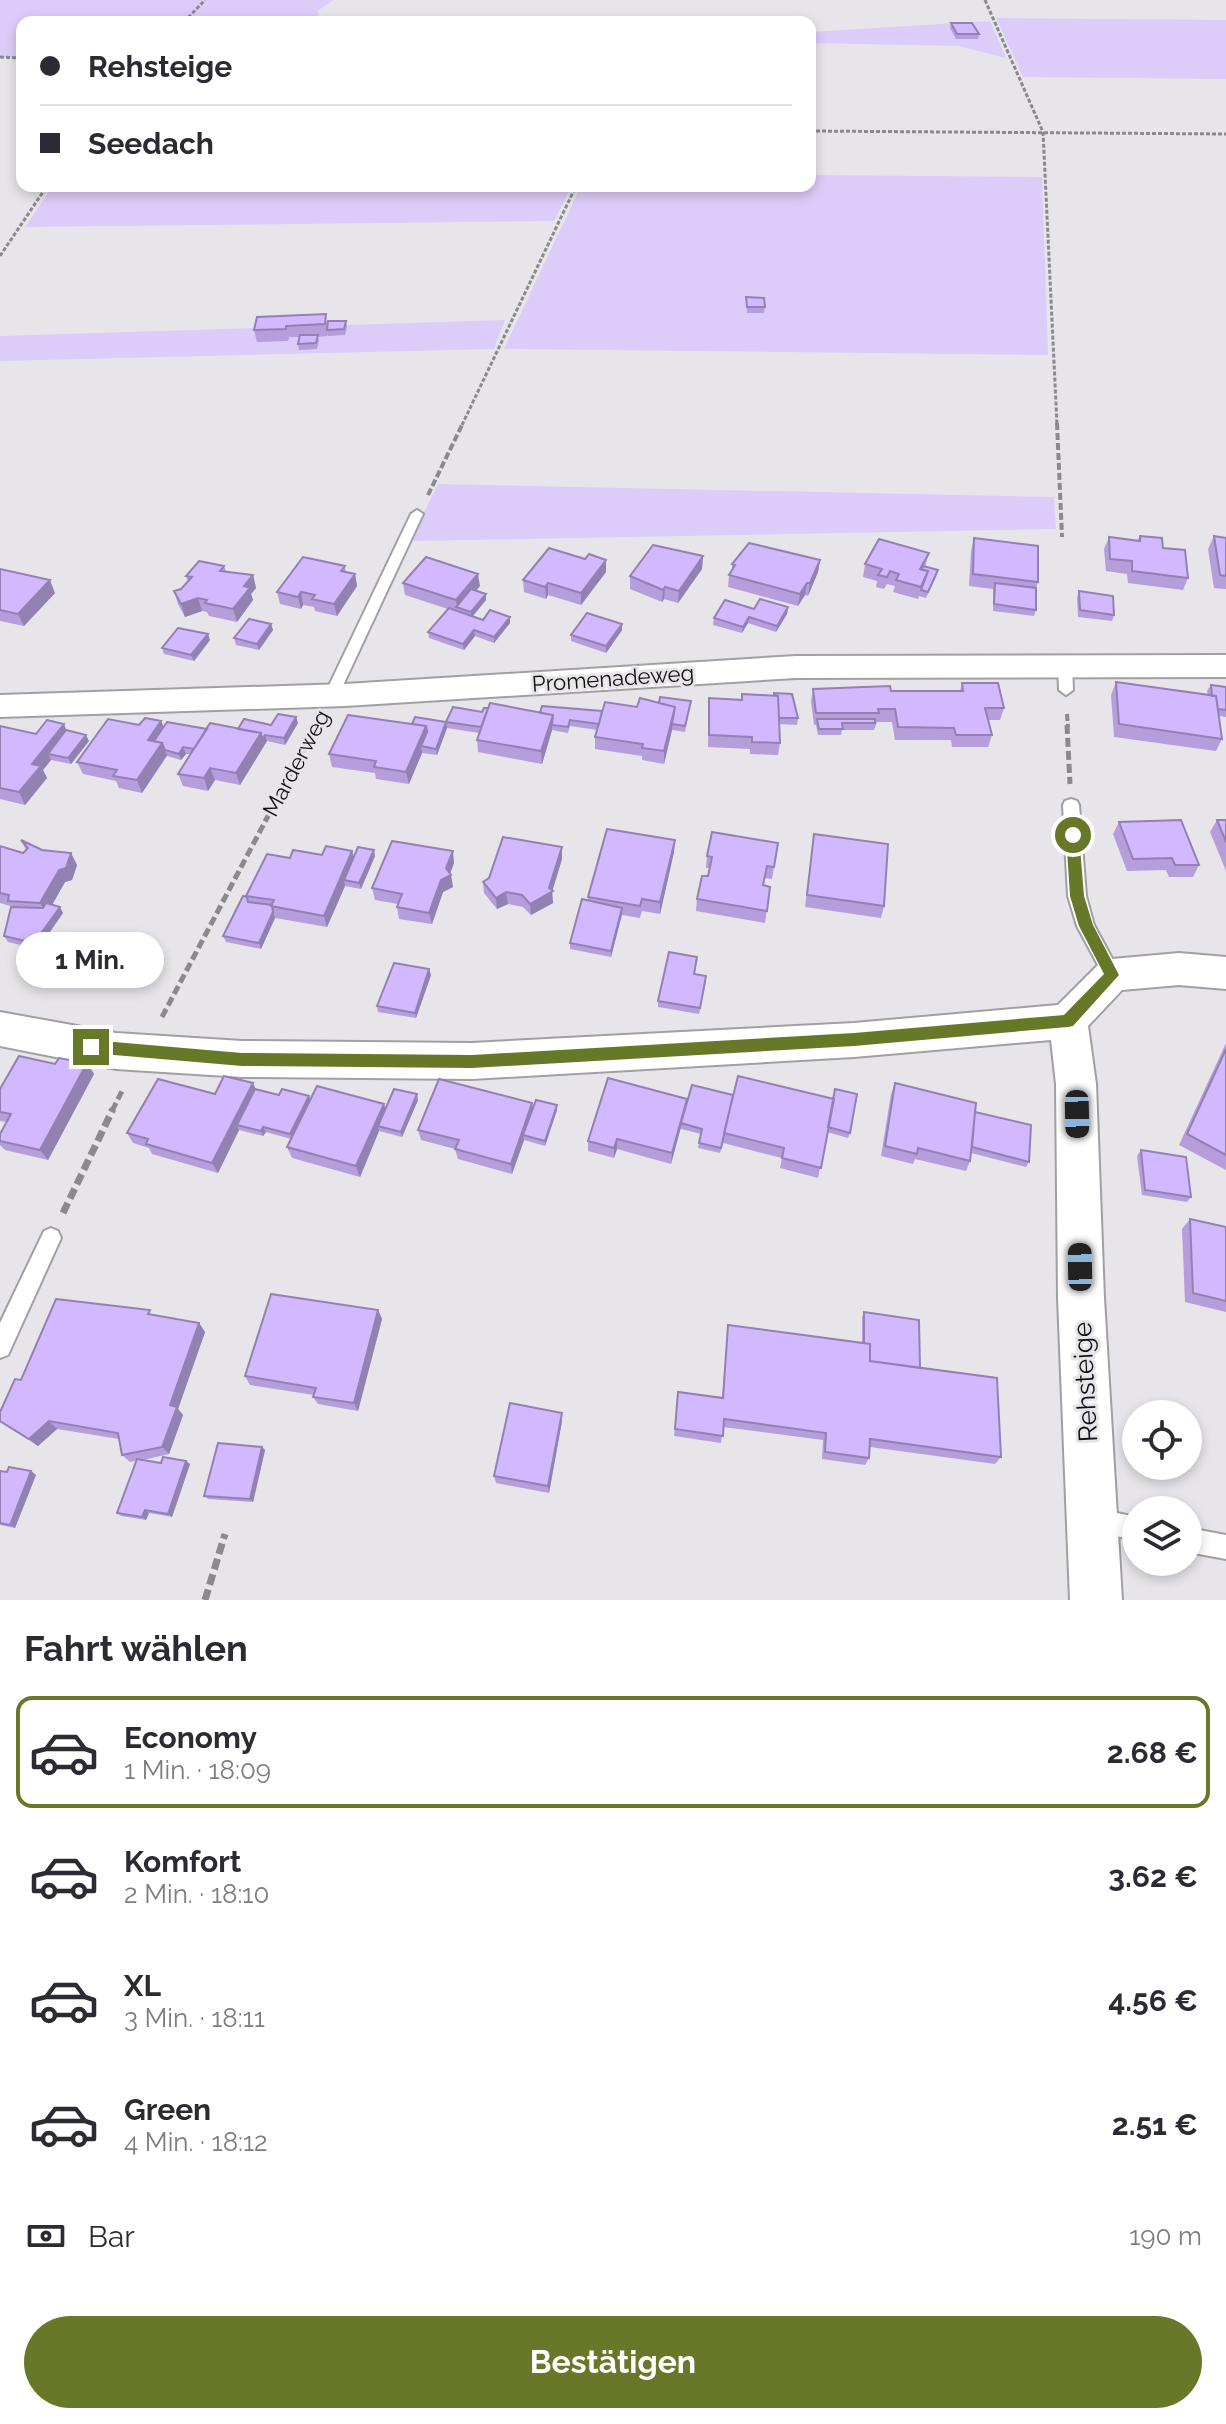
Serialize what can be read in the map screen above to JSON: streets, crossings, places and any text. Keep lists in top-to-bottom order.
{
  "streets": {
    "street": ["Promenadeweg", "Rehsteige"],
    "lane": ["Marderweg"]
  },
  "crossings": [
    ["Promenadeweg", "Marderweg"]
  ],
  "page": {
    "banner": ["Rehsteige", "Seedach"],
    "bubble": "1 Min.",
    "heading": "Fahrt wählen",
    "list": [
      {
        "name": "Economy",
        "note": "1 Min. · 18:09",
        "value": "2.68 €"
      },
      {
        "name": "Komfort",
        "note": "2 Min. · 18:10",
        "value": "3.62 €"
      },
      {
        "name": "XL",
        "note": "3 Min. · 18:11",
        "value": "4.56 €"
      },
      {
        "name": "Green",
        "note": "4 Min. · 18:12",
        "value": "2.51 €"
      }
    ],
    "pay": ["Bar", "190 m"],
    "buttons": "Bestätigen"
  }
}
